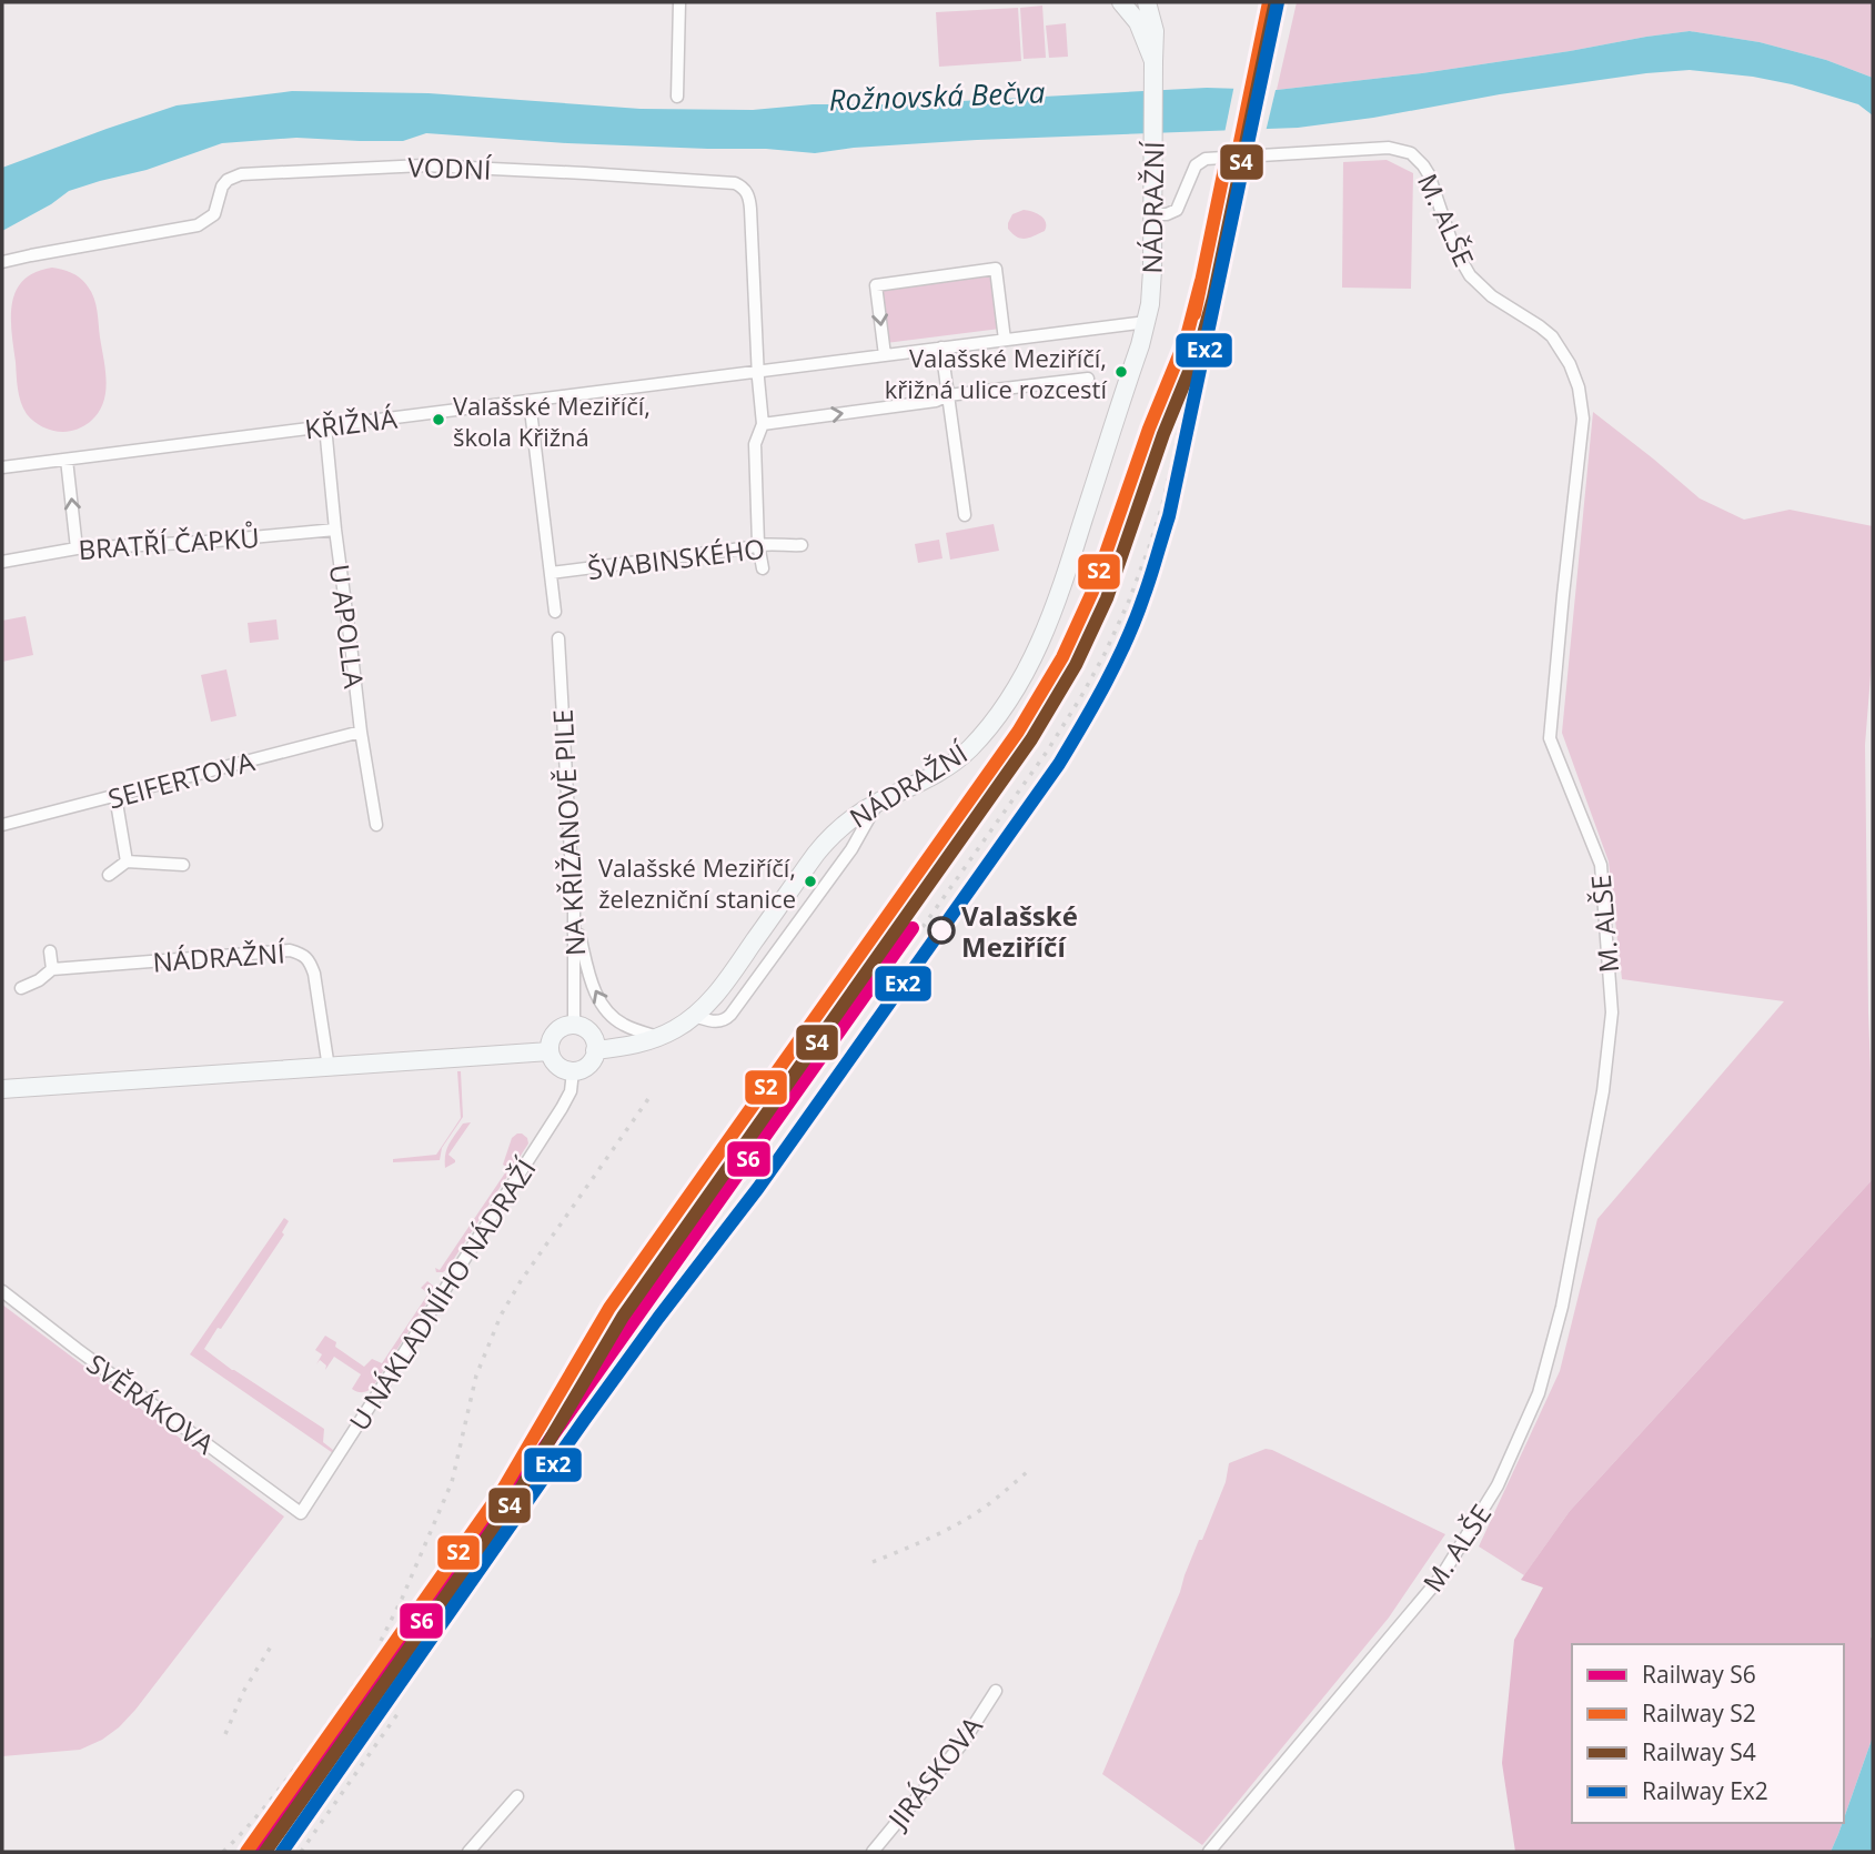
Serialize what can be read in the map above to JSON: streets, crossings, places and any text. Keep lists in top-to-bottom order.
{
  "streets": {
    "main road": ["NÁDRAŽNÍ"],
    "street": [
      "VODNÍ",
      "M. ALŠE",
      "KŘIŽNÁ",
      "BRATŘÍ ČAPKŮ",
      "ŠVABINSKÉHO",
      "U APOLLA",
      "SEIFERTOVA",
      "NA KŘIŽANOVĚ PILE",
      "U NÁKLADNÍHO NÁDRAŽÍ",
      "SVĚRÁKOVA",
      "JIRÁSKOVA"
    ]
  },
  "crossings": [
    ["VODNÍ", "KŘIŽNÁ"],
    ["VODNÍ", "ŠVABINSKÉHO"],
    ["NÁDRAŽNÍ", "M. ALŠE"],
    ["NÁDRAŽNÍ", "KŘIŽNÁ"],
    ["NÁDRAŽNÍ", "NA KŘIŽANOVĚ PILE"],
    ["NÁDRAŽNÍ", "U NÁKLADNÍHO NÁDRAŽÍ"],
    ["KŘIŽNÁ", "ŠVABINSKÉHO"],
    ["KŘIŽNÁ", "U APOLLA"],
    ["BRATŘÍ ČAPKŮ", "U APOLLA"],
    ["U APOLLA", "SEIFERTOVA"],
    ["NA KŘIŽANOVĚ PILE", "U NÁKLADNÍHO NÁDRAŽÍ"],
    ["U NÁKLADNÍHO NÁDRAŽÍ", "SVĚRÁKOVA"]
  ],
  "water": ["Rožnovská Bečva"],
  "places": [
    "Valašské Meziříčí, křižná ulice rozcestí",
    "Valašské Meziříčí, škola Křižná",
    "Valašské Meziříčí, železniční stanice",
    "Valašské Meziříčí"
  ],
  "lines": [
    "rail line S2",
    "rail line Ex2",
    "rail line S4",
    "rail line S6"
  ],
  "legend": [
    "Railway S6",
    "Railway S2",
    "Railway S4",
    "Railway Ex2"
  ]
}
